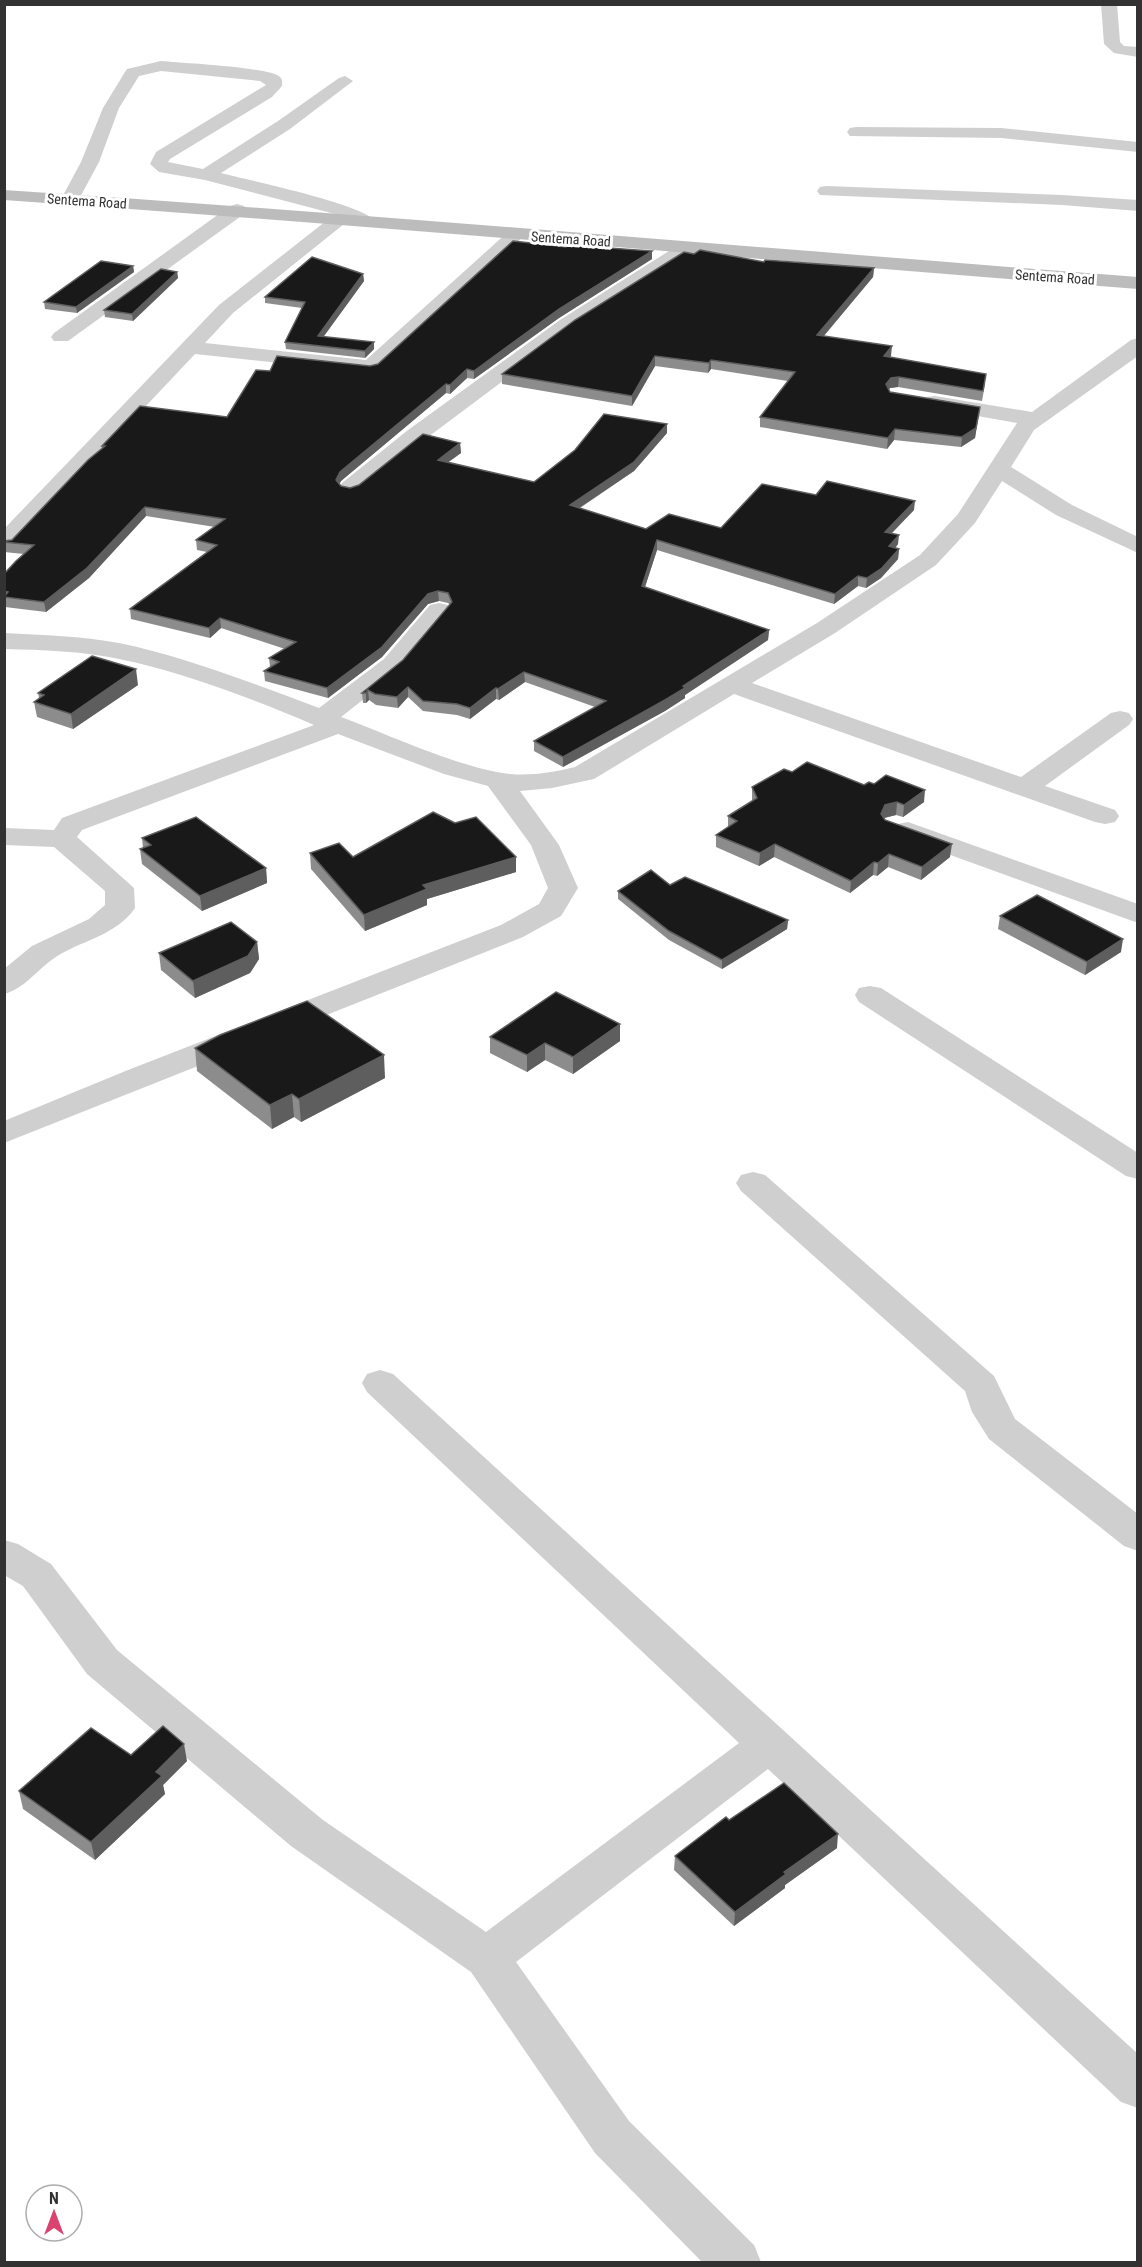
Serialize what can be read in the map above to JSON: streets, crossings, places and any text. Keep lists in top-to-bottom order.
{
  "streets": {
    "main road": ["Sentema Road"]
  },
  "north": "top"
}
